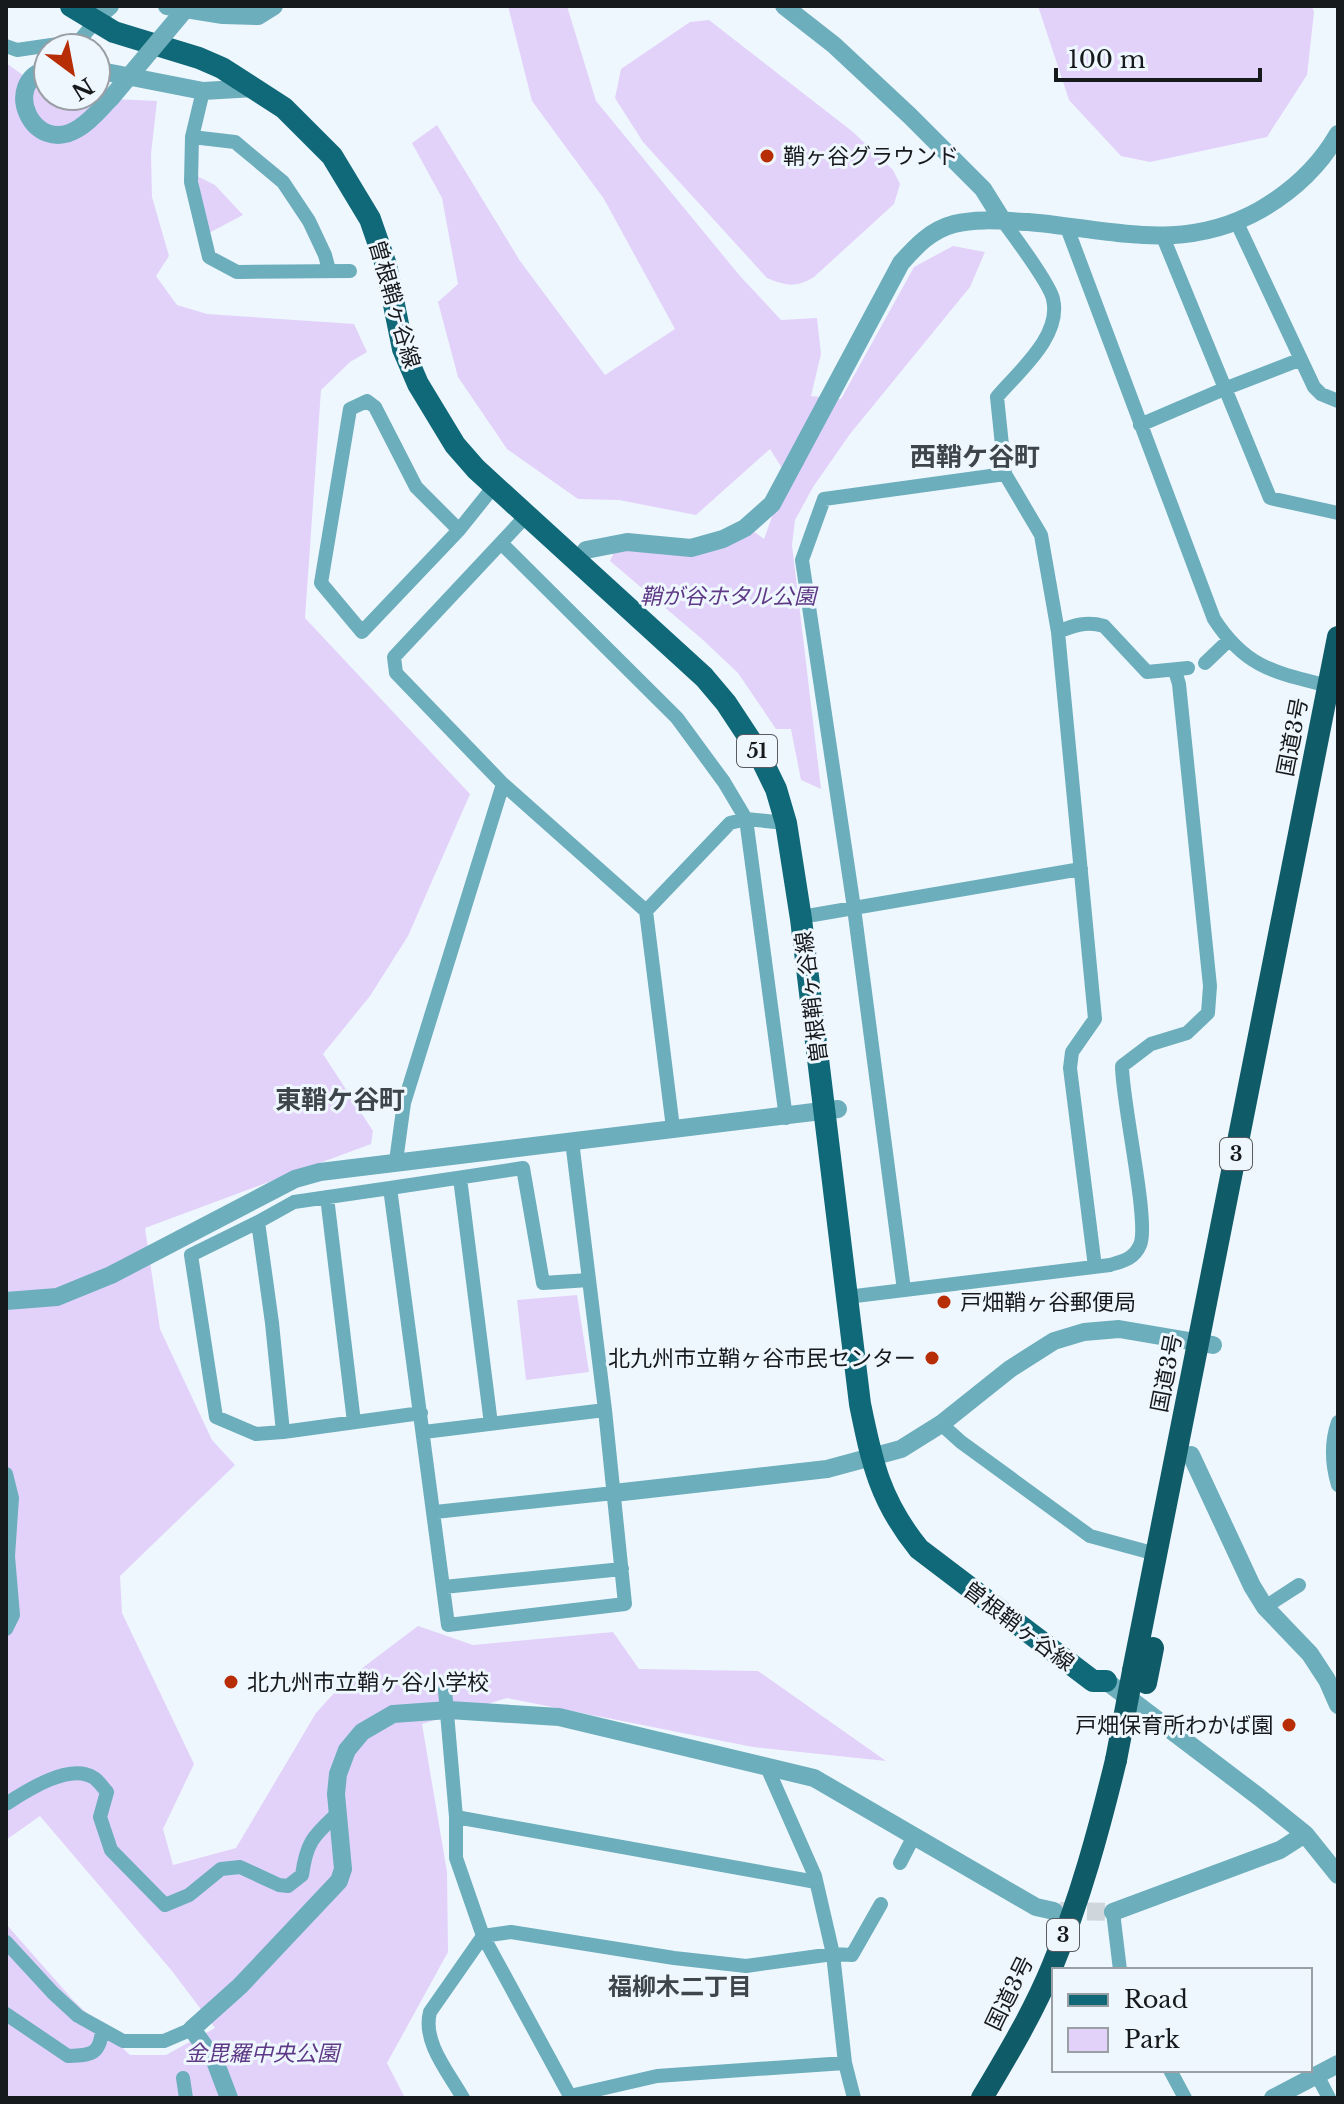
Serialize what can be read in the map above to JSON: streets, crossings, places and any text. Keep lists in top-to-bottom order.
{
  "streets": {
    "highway": ["国道3号", "3"],
    "main road": ["曽根鞘ヶ谷線", "51"]
  },
  "districts": ["西鞘ケ谷町", "東鞘ケ谷町", "福柳木二丁目"],
  "parks": ["鞘が谷ホタル公園", "金毘羅中央公園"],
  "places": [
    "鞘ヶ谷グラウンド",
    "戸畑鞘ヶ谷郵便局",
    "北九州市立鞘ヶ谷市民センター",
    "北九州市立鞘ヶ谷小学校",
    "戸畑保育所わかば園"
  ],
  "legend": ["Road", "Park"],
  "scale_bar": "100 m",
  "north": "bottom right"
}
